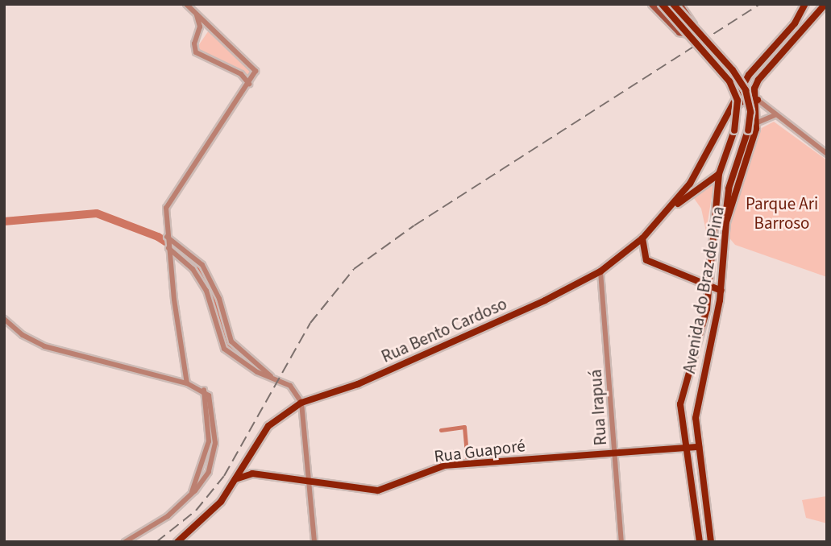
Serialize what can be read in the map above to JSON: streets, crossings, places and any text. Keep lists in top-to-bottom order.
{
  "streets": {
    "main road": ["Avenida do Braz de Pina", "Rua Bento Cardoso", "Rua Guaporé"],
    "street": ["Rua Irapuá"]
  },
  "crossings": [
    ["Avenida do Braz de Pina", "Rua Guaporé"],
    ["Rua Bento Cardoso", "Rua Irapuá"],
    ["Rua Bento Cardoso", "Rua Guaporé"],
    ["Rua Irapuá", "Rua Guaporé"]
  ],
  "parks": ["Parque Ari Barroso"]
}
